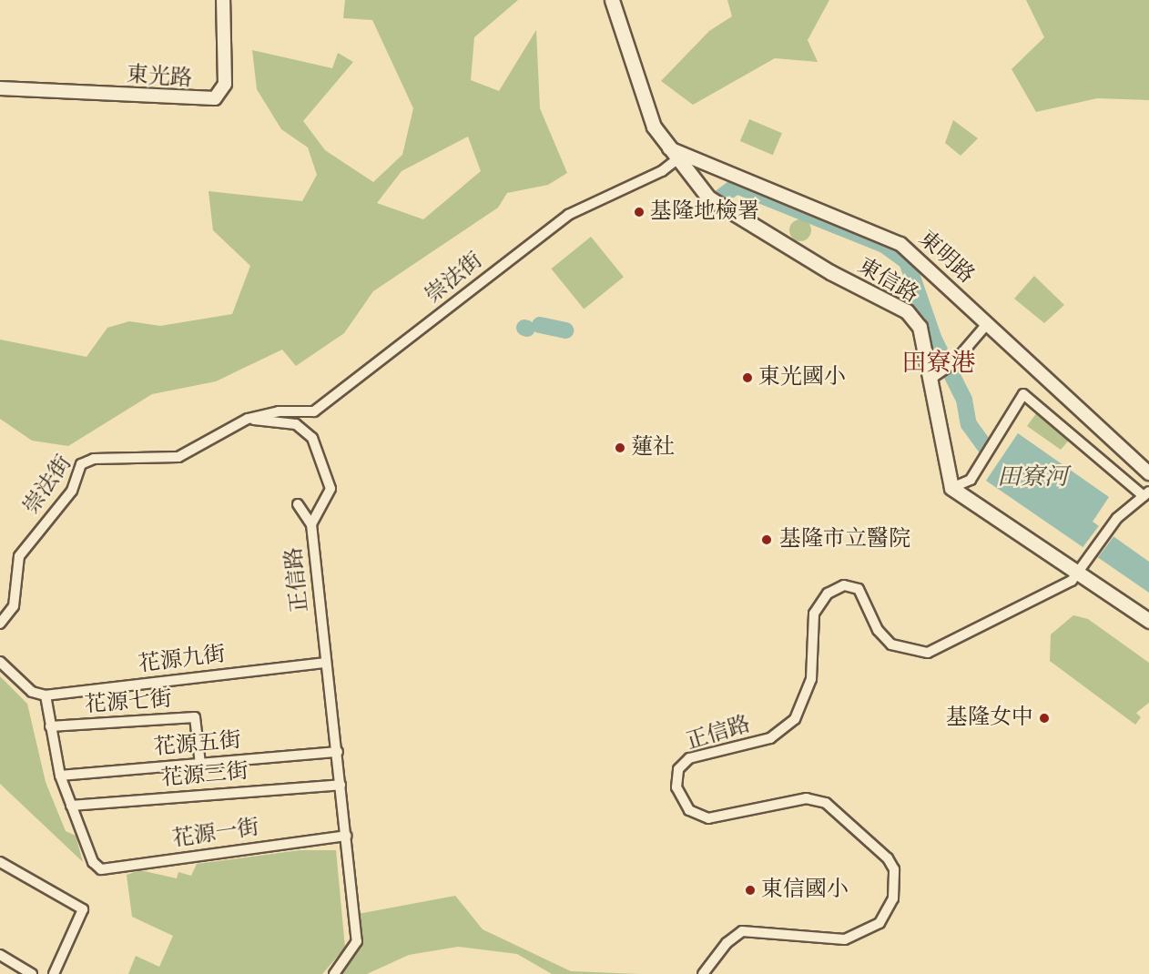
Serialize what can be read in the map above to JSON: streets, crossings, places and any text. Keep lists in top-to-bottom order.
{
  "streets": {
    "main road": ["東信路"],
    "street": [
      "東光路",
      "東明路",
      "崇法街",
      "正信路",
      "花源九街",
      "花源七街",
      "花源五街",
      "花源三街",
      "花源一街"
    ]
  },
  "crossings": [
    ["東明路", "崇法街"],
    ["東明路", "東信路"],
    ["崇法街", "東信路"],
    ["正信路", "花源九街"],
    ["正信路", "花源五街"],
    ["正信路", "花源三街"],
    ["正信路", "花源一街"],
    ["花源七街", "花源五街"],
    ["花源三街", "花源一街"]
  ],
  "districts": ["田寮港"],
  "water": ["田寮河"],
  "places": [
    "基隆地檢署",
    "東光國小",
    "蓮社",
    "基隆市立醫院",
    "基隆女中",
    "東信國小"
  ]
}
